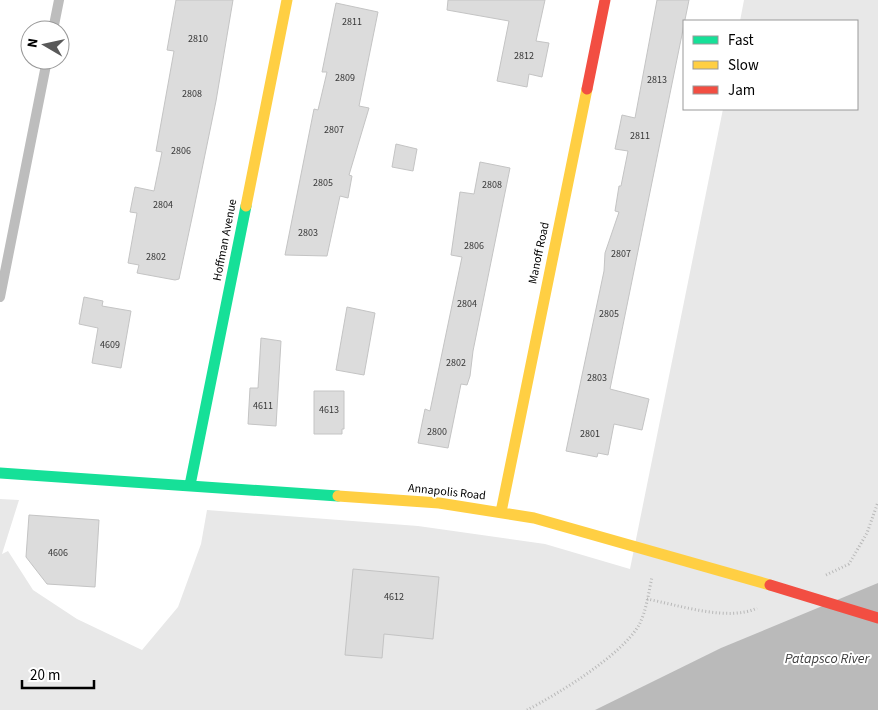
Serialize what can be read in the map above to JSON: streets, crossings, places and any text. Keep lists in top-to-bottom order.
{
  "streets": {
    "street": ["Hoffman Avenue", "Manoff Road", "Annapolis Road"]
  },
  "crossings": [
    ["Hoffman Avenue", "Annapolis Road"],
    ["Manoff Road", "Annapolis Road"]
  ],
  "water": ["Patapsco River"],
  "house_numbers": [
    "2811",
    "2810",
    "2812",
    "2809",
    "2813",
    "2808",
    "2807",
    "2811",
    "2806",
    "2805",
    "2808",
    "2804",
    "2803",
    "2806",
    "2807",
    "2802",
    "2804",
    "2805",
    "4609",
    "2802",
    "2803",
    "4611",
    "4613",
    "2800",
    "2801",
    "4606",
    "4612"
  ],
  "legend": ["Fast", "Slow", "Jam"],
  "scale_bar": "20 m",
  "north": "left"
}
